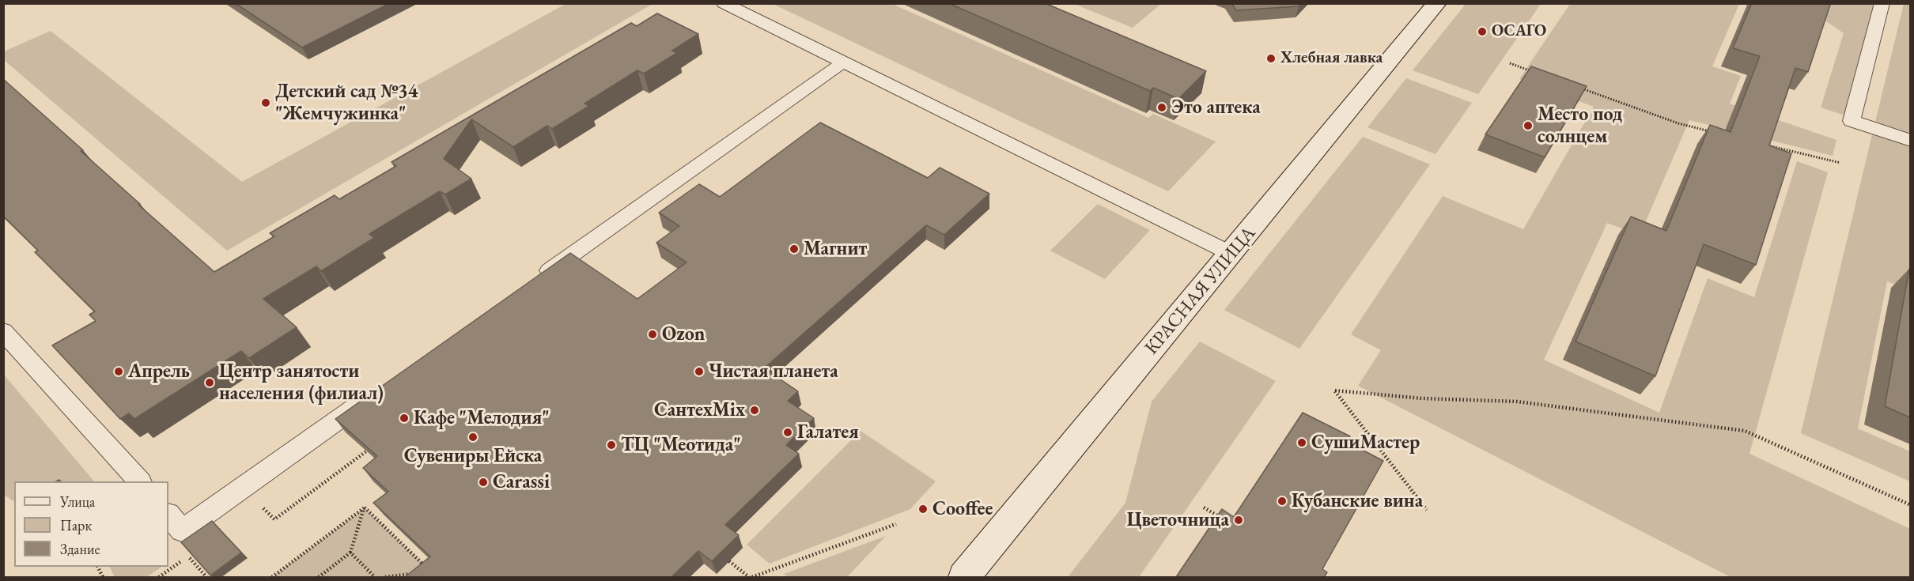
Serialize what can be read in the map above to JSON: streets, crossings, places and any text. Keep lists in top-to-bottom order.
{
  "streets": {
    "street": ["КРАСНАЯ УЛИЦА"]
  },
  "places": [
    "ОСАГО",
    "Хлебная лавка",
    "Детский сад №34 \"Жемчужинка\"",
    "Это аптека",
    "Место под солнцем",
    "Магнит",
    "Ozon",
    "Апрель",
    "Чистая планета",
    "Центр занятости населения (филиал)",
    "СантехMix",
    "Кафе \"Мелодия\"",
    "Галатея",
    "Сувениры Ейска",
    "СушиМастер",
    "ТЦ \"Меотида\"",
    "Carassi",
    "Кубанские вина",
    "Cooffee",
    "Цветочница"
  ],
  "legend": ["Улица", "Парк", "Здание"]
}
